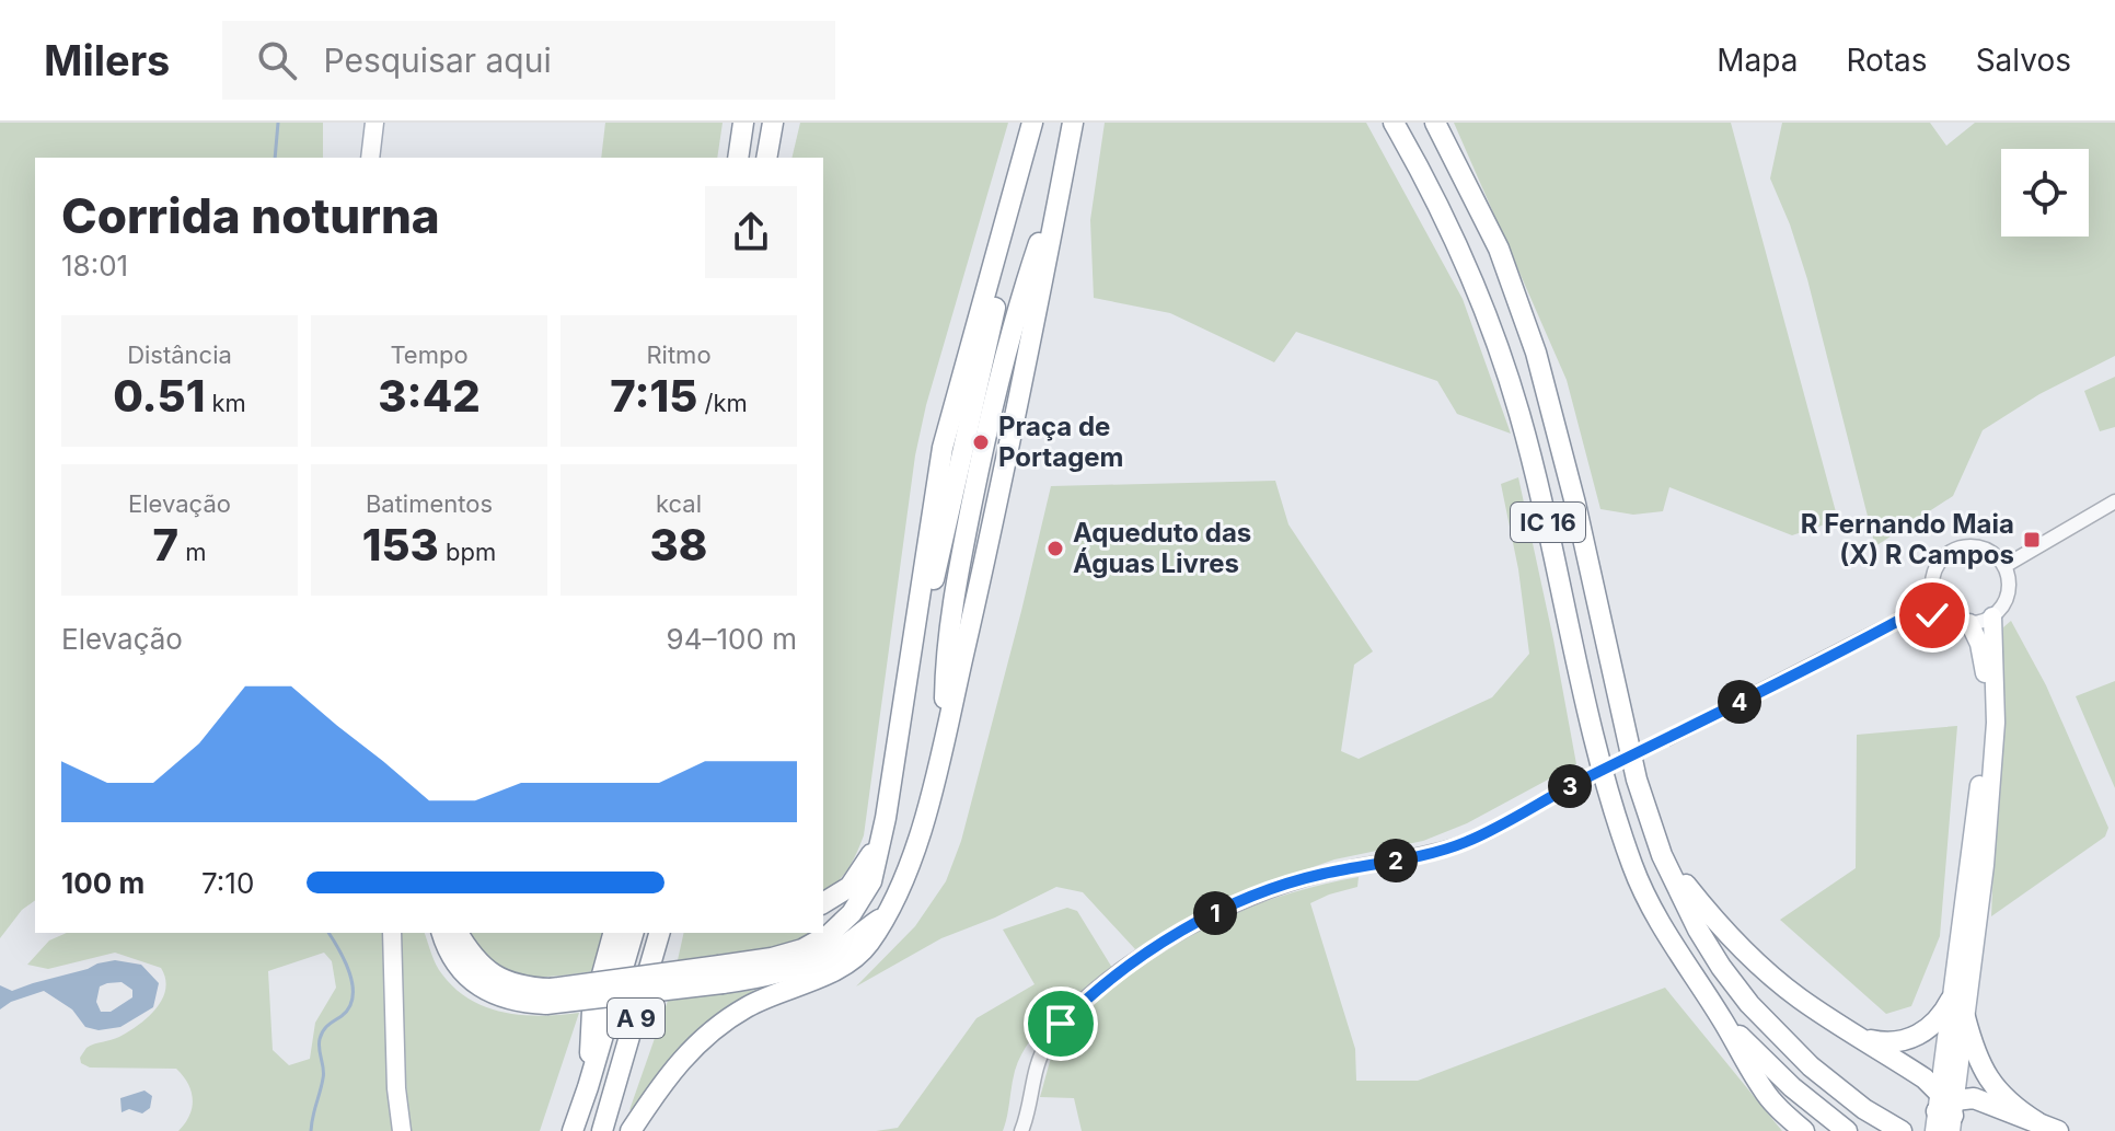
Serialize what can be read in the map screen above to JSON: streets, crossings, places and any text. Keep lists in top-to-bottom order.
{
  "streets": {
    "highway": ["IC 16", "A 9"]
  },
  "places": {
    "other": ["Praça de Portagem", "Aqueduto das Águas Livres"],
    "transit": ["R Fernando Maia (X) R Campos"]
  },
  "page": {
    "header": "Milers",
    "search": "Pesquisar aqui",
    "nav": ["Mapa", "Rotas", "Salvos"],
    "heading": ["Corrida noturna", "18:01"],
    "stats": [
      ["Distância", "0.51 km"],
      ["Tempo", "3:42"],
      ["Ritmo", "7:15 /km"],
      ["Elevação", "7 m"],
      ["Batimentos", "153 bpm"],
      ["kcal", "38"]
    ],
    "chart": ["Elevação", "94–100 m"],
    "pins": [
      "4",
      "3",
      "2",
      "1"
    ],
    "list": [
      {
        "name": "100 m",
        "note": "7:10"
      }
    ]
  }
}
